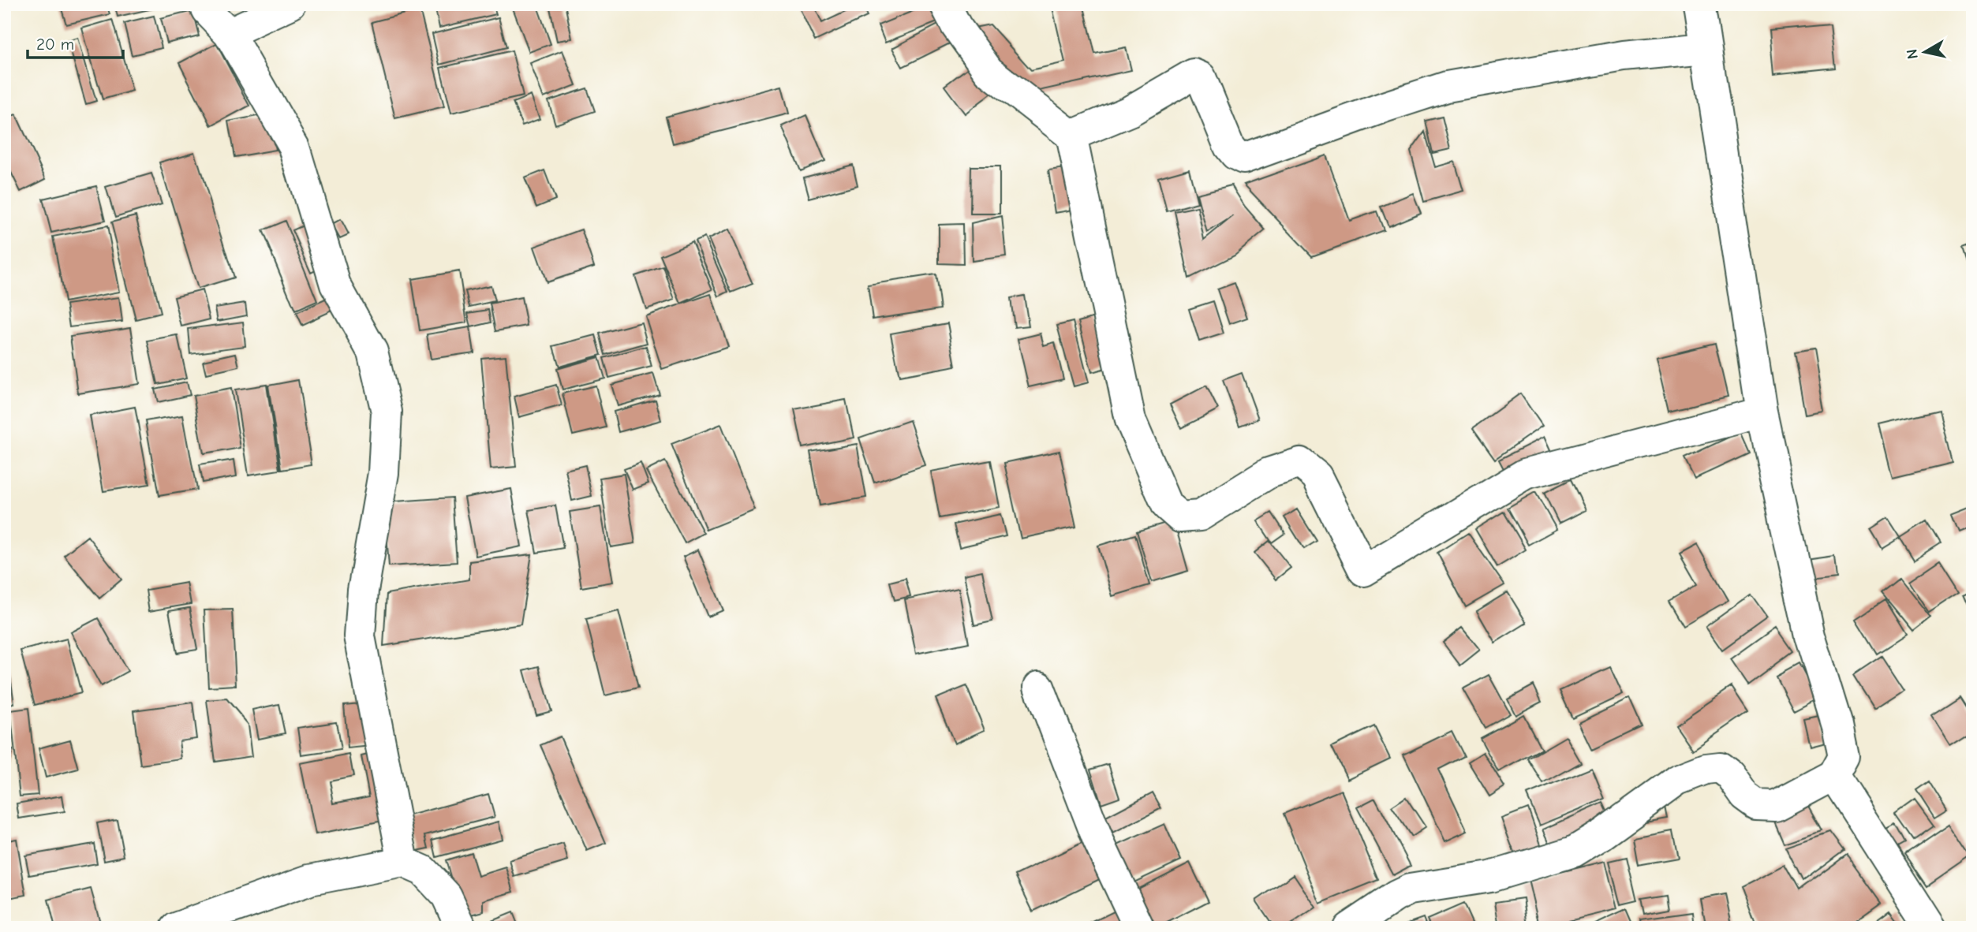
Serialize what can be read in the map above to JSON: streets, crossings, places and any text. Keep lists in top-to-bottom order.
{
  "scale_bar": "20 m",
  "north": "left"
}
